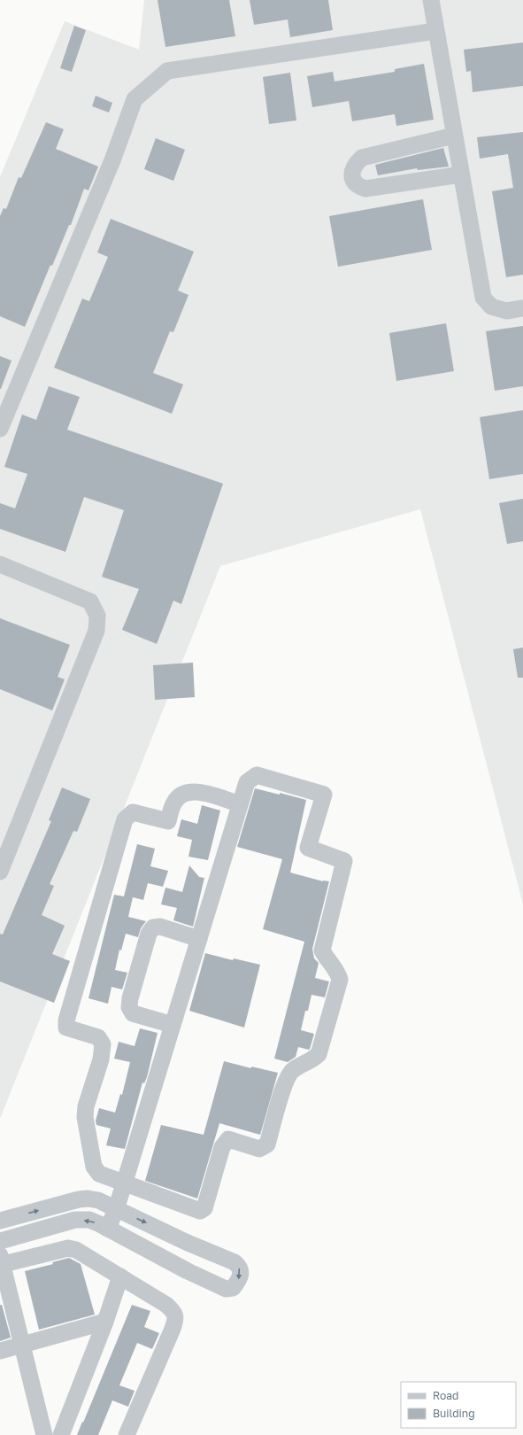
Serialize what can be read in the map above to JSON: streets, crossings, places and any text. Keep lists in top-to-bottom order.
{
  "legend": ["Road", "Building"]
}
